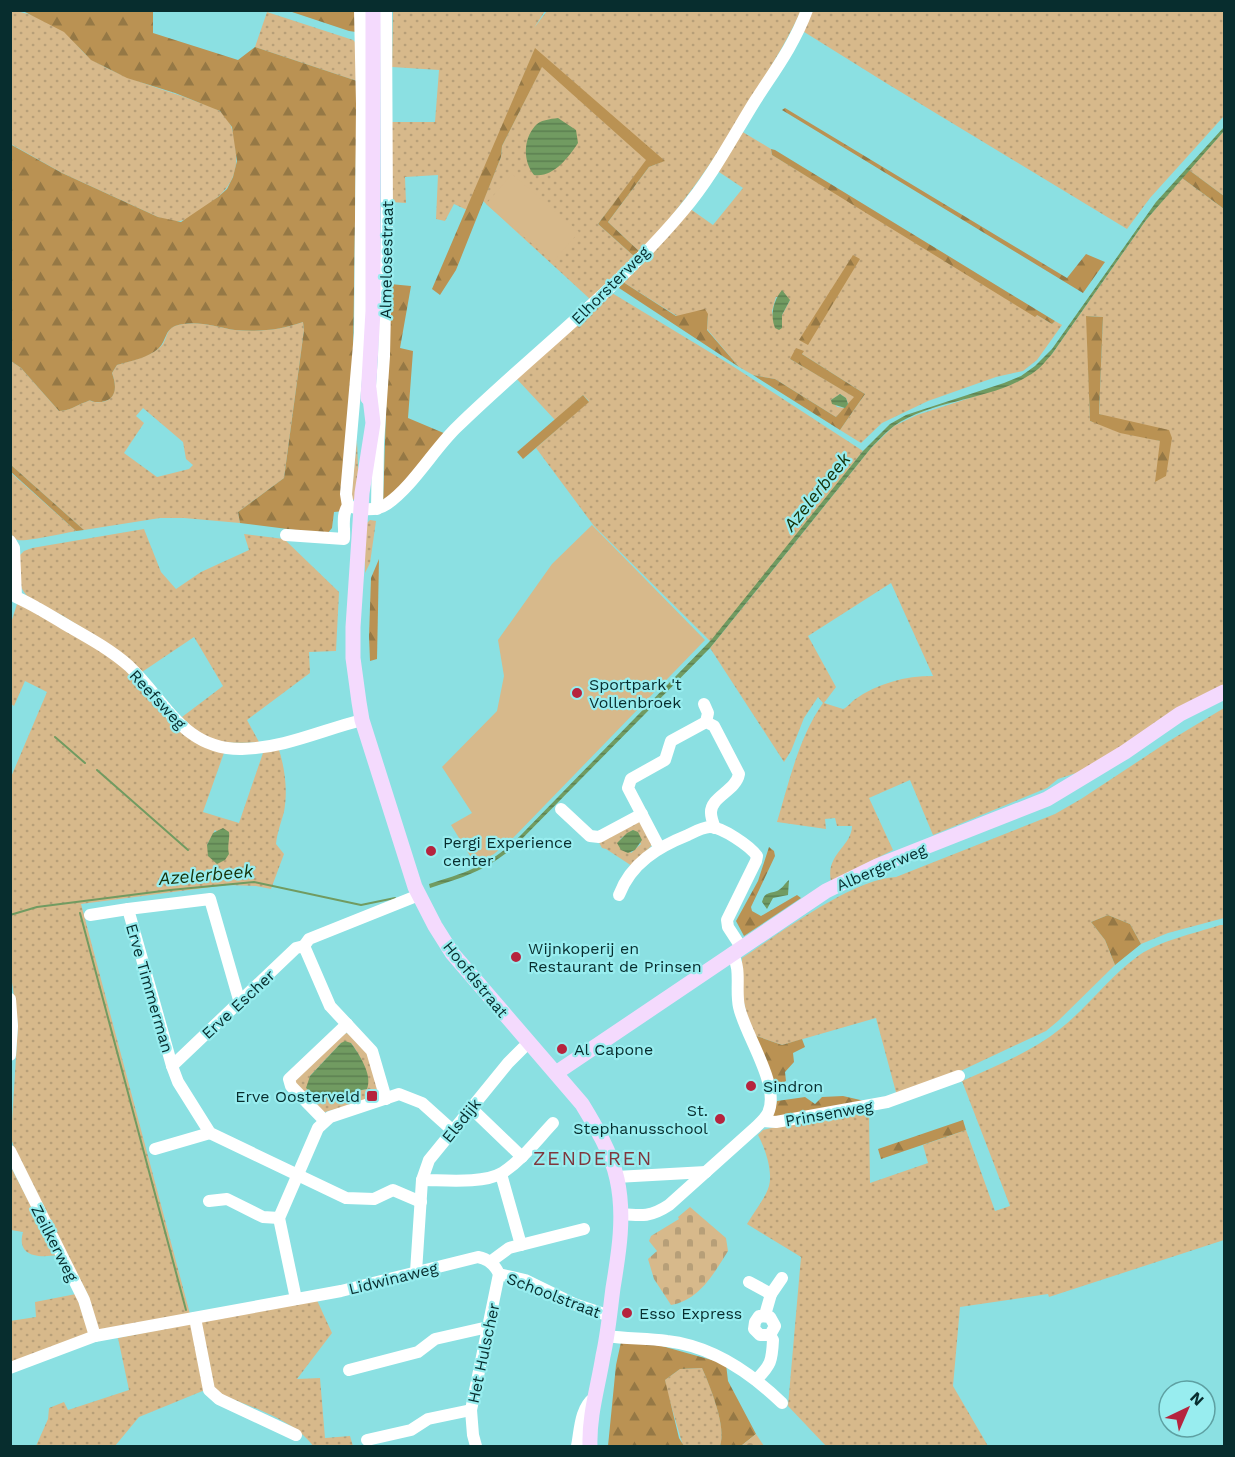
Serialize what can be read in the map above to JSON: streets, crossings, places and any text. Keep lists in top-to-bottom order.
{
  "streets": {
    "main road": ["Almelosestraat", "Albergerweg", "Hoofdstraat"],
    "street": [
      "Elhorsterweg",
      "Reefsweg",
      "Erve Timmerman",
      "Erve Escher",
      "Prinsenweg",
      "Elsdijk",
      "Zeilkerweg",
      "Lidwinaweg",
      "Schoolstraat",
      "Het Hulscher"
    ]
  },
  "crossings": [
    ["Almelosestraat", "Elhorsterweg"],
    ["Almelosestraat", "Hoofdstraat"],
    ["Reefsweg", "Hoofdstraat"],
    ["Albergerweg", "Hoofdstraat"],
    ["Albergerweg", "Prinsenweg"],
    ["Hoofdstraat", "Erve Escher"],
    ["Hoofdstraat", "Schoolstraat"],
    ["Erve Timmerman", "Erve Escher"],
    ["Elsdijk", "Lidwinaweg"],
    ["Zeilkerweg", "Lidwinaweg"],
    ["Schoolstraat", "Het Hulscher"]
  ],
  "districts": ["ZENDEREN"],
  "water": ["Azelerbeek"],
  "places": {
    "other": [
      "Sportpark 't Vollenbroek",
      "Pergi Experience center",
      "Wijnkoperij en Restaurant de Prinsen",
      "Al Capone",
      "Sindron",
      "St. Stephanusschool",
      "Esso Express"
    ],
    "transit": ["Erve Oosterveld"]
  },
  "north": "top right"
}
